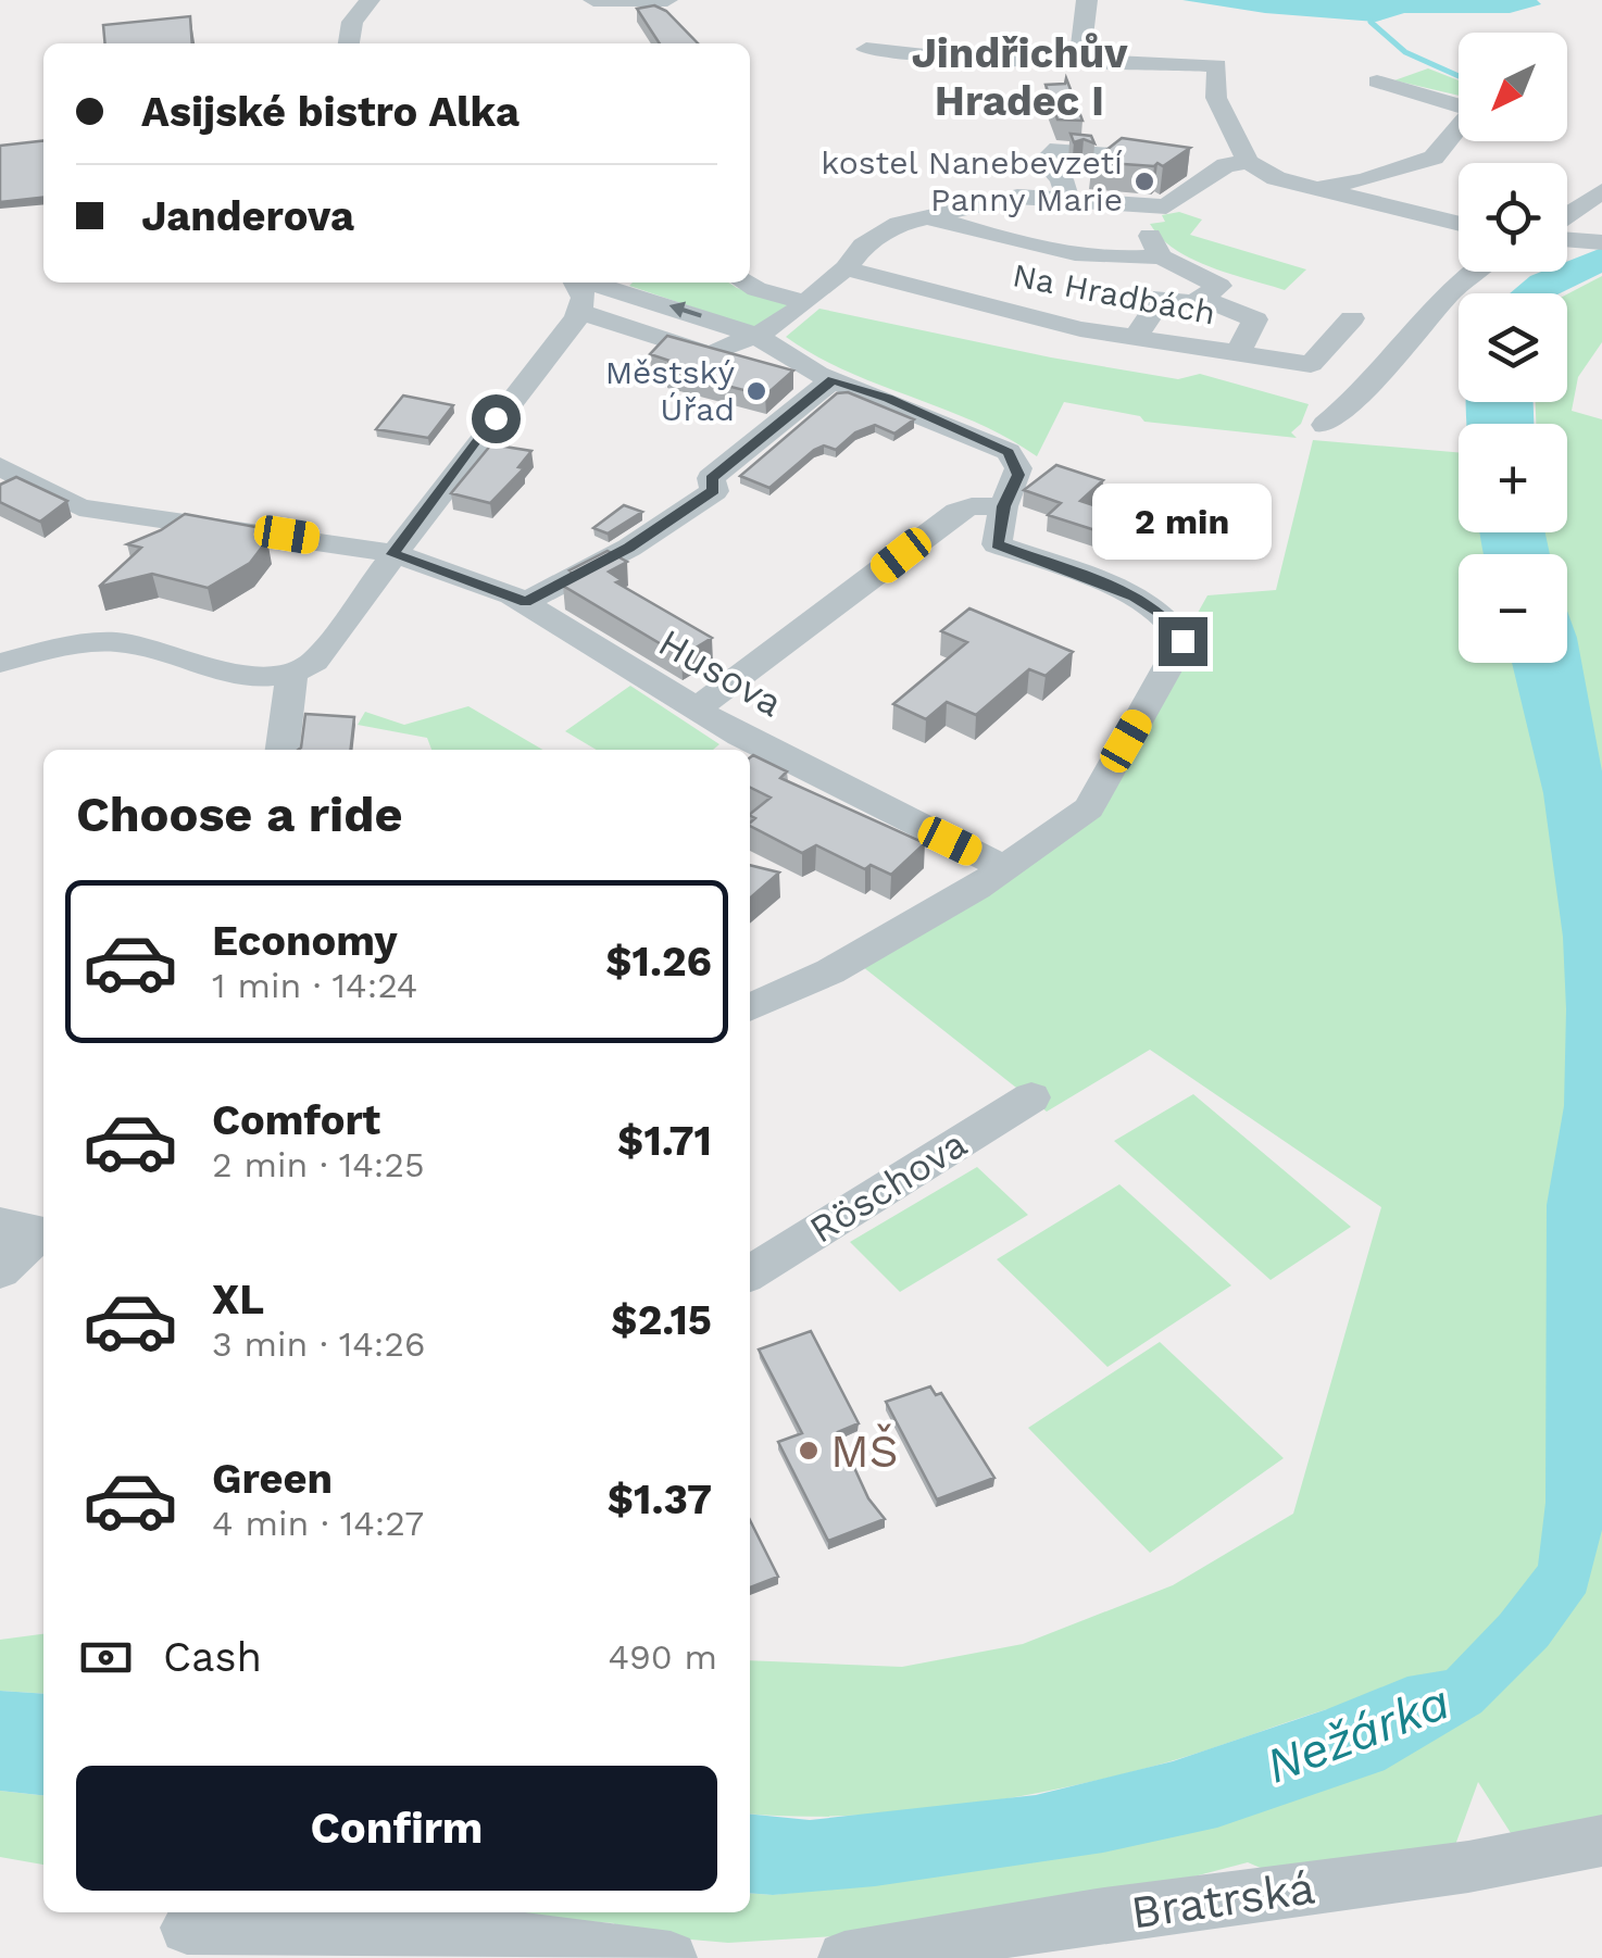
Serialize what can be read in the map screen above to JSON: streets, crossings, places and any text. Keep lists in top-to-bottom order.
{
  "streets": {
    "street": [
      "Na Hradbách",
      "Husova",
      "Röschova",
      "Bratrská"
    ]
  },
  "districts": ["Jindřichův Hradec I"],
  "water": ["Nežárka"],
  "places": ["kostel Nanebevzetí Panny Marie", "Městský Úřad", "MŠ"],
  "north": "bottom left",
  "page": {
    "map_buttons": ["+", "−"],
    "banner": ["Asijské bistro Alka", "Janderova"],
    "bubble": "2 min",
    "heading": "Choose a ride",
    "list": [
      {
        "name": "Economy",
        "note": "1 min · 14:24",
        "value": "$1.26"
      },
      {
        "name": "Comfort",
        "note": "2 min · 14:25",
        "value": "$1.71"
      },
      {
        "name": "XL",
        "note": "3 min · 14:26",
        "value": "$2.15"
      },
      {
        "name": "Green",
        "note": "4 min · 14:27",
        "value": "$1.37"
      }
    ],
    "pay": ["Cash", "490 m"],
    "buttons": "Confirm"
  }
}
